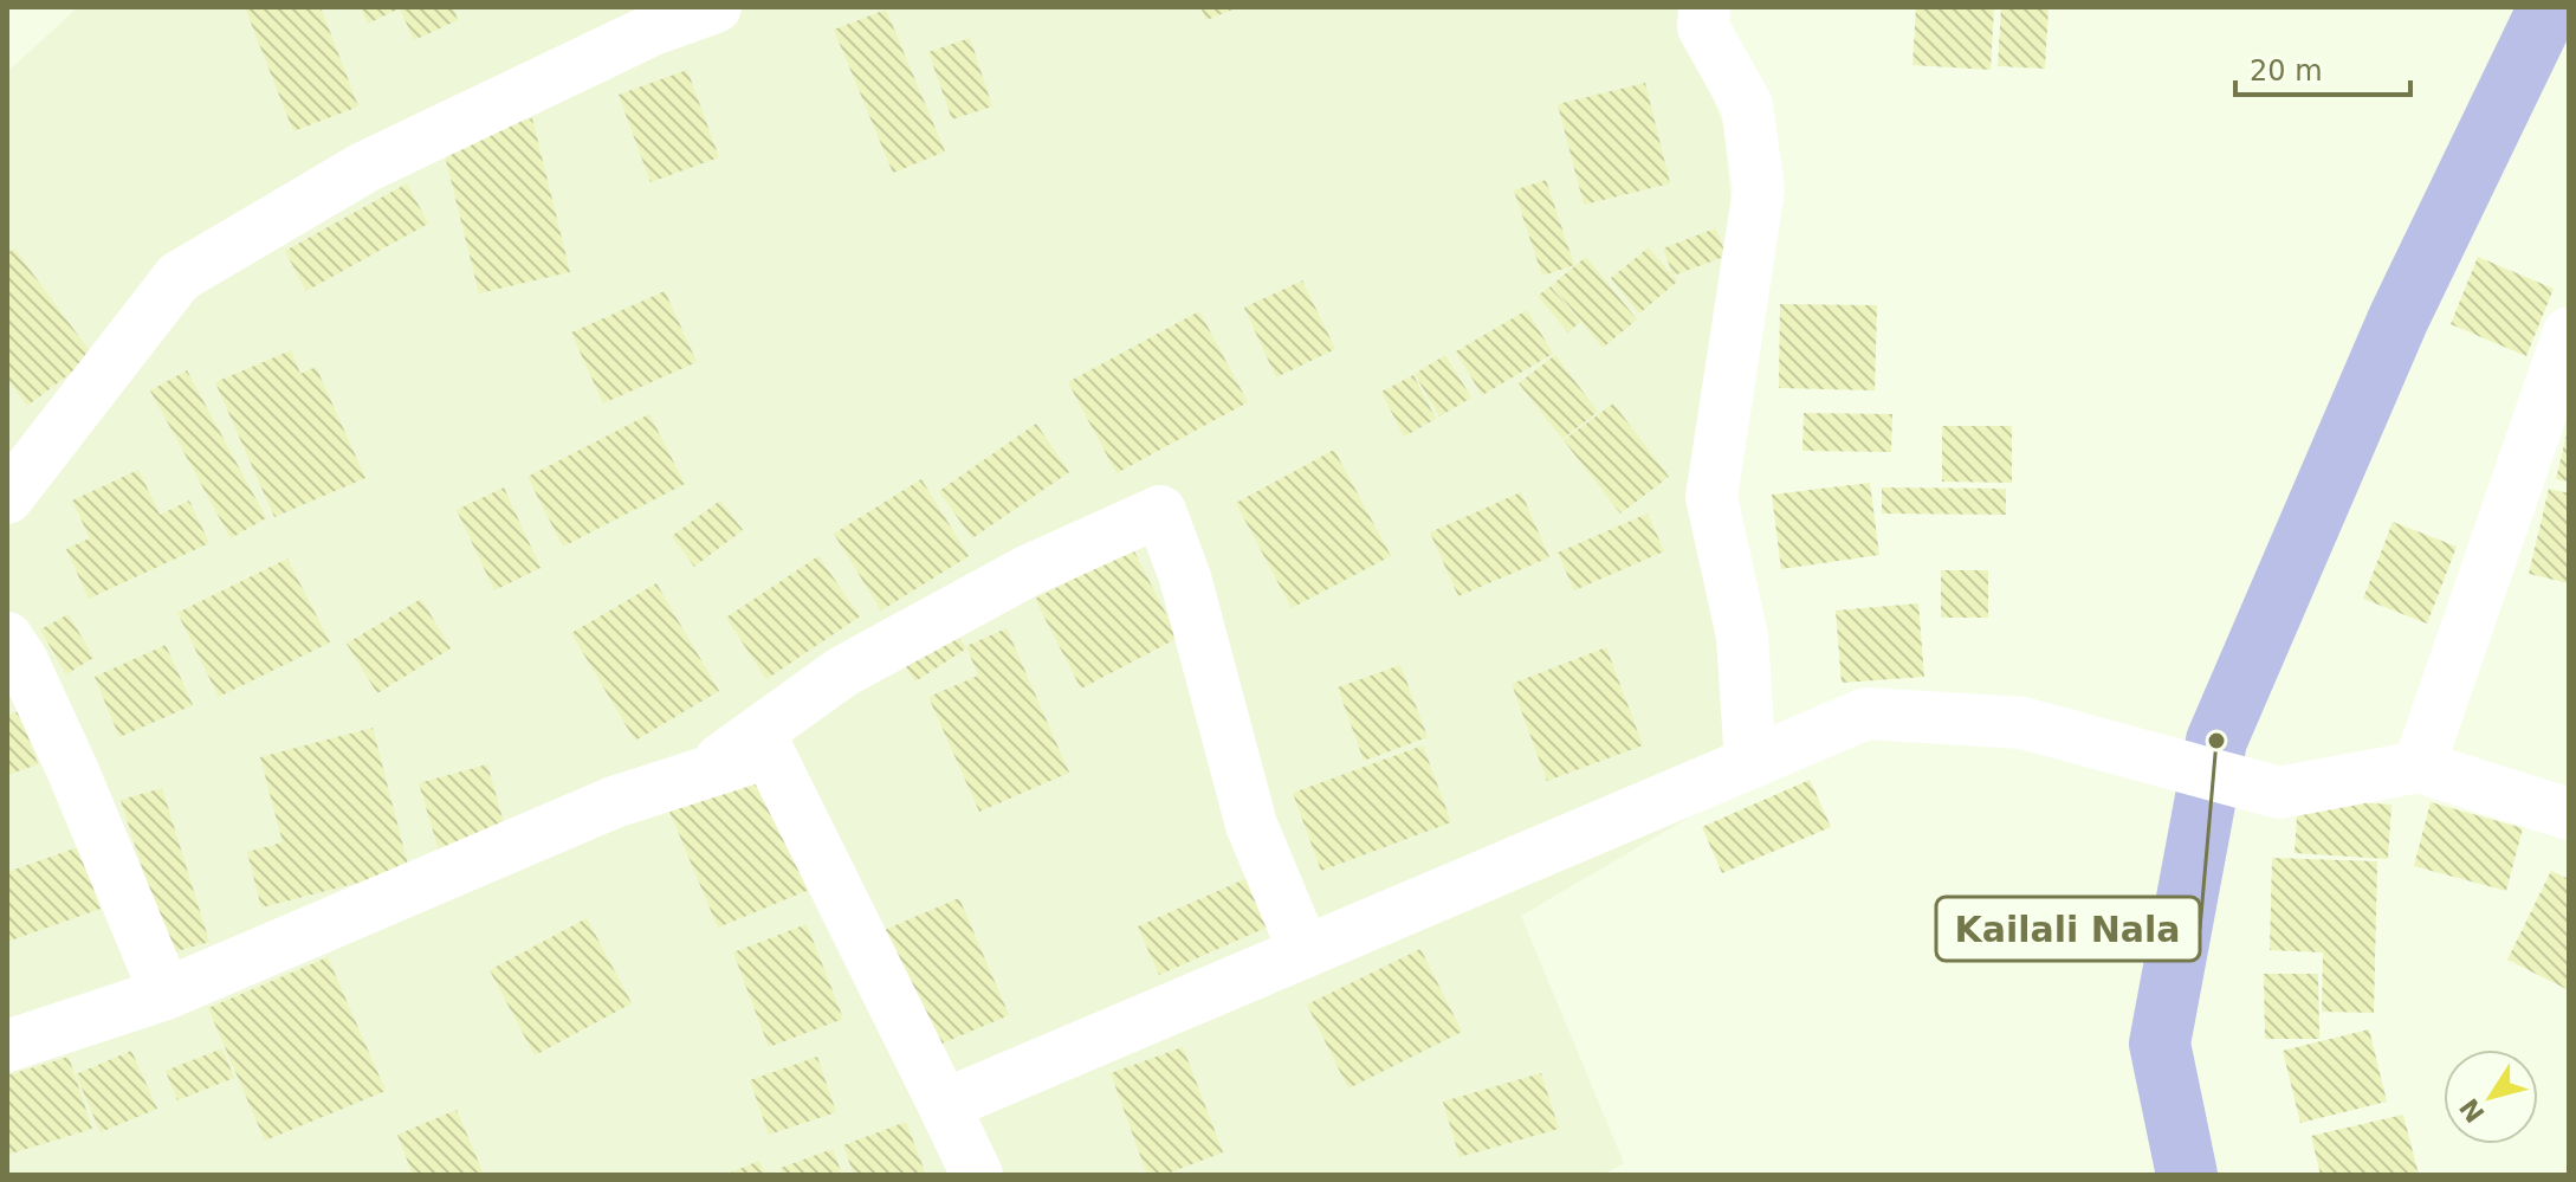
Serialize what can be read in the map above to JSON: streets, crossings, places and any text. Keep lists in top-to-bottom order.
{
  "places": ["Kailali Nala"],
  "scale_bar": "20 m",
  "north": "bottom left"
}
